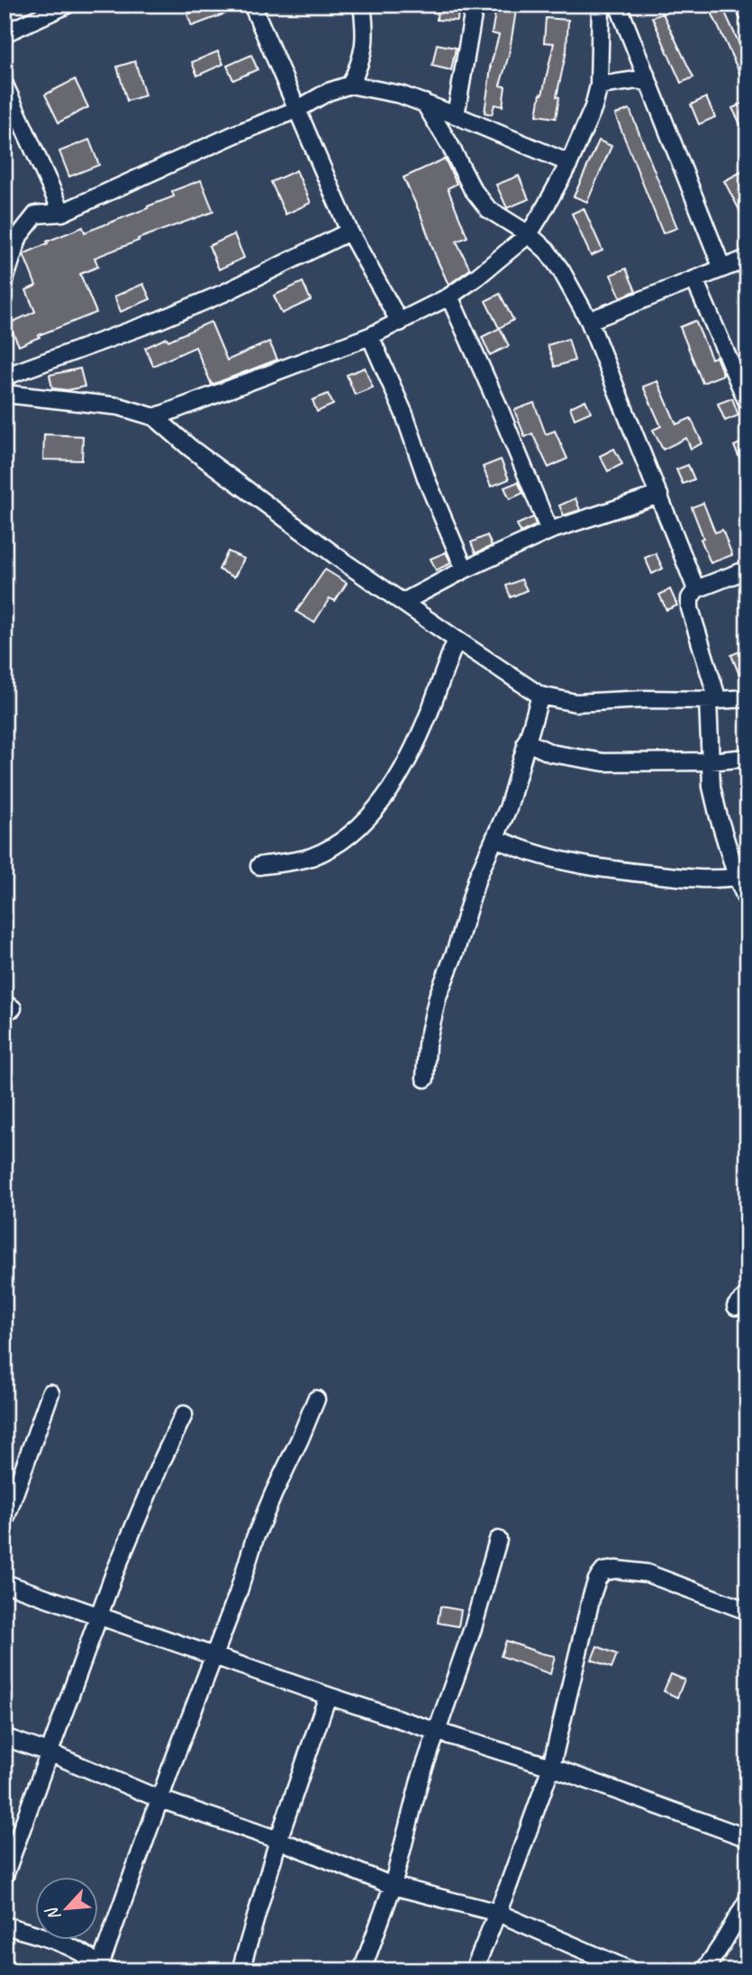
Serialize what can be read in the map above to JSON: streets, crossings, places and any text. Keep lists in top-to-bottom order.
{
  "north": "bottom left"
}
